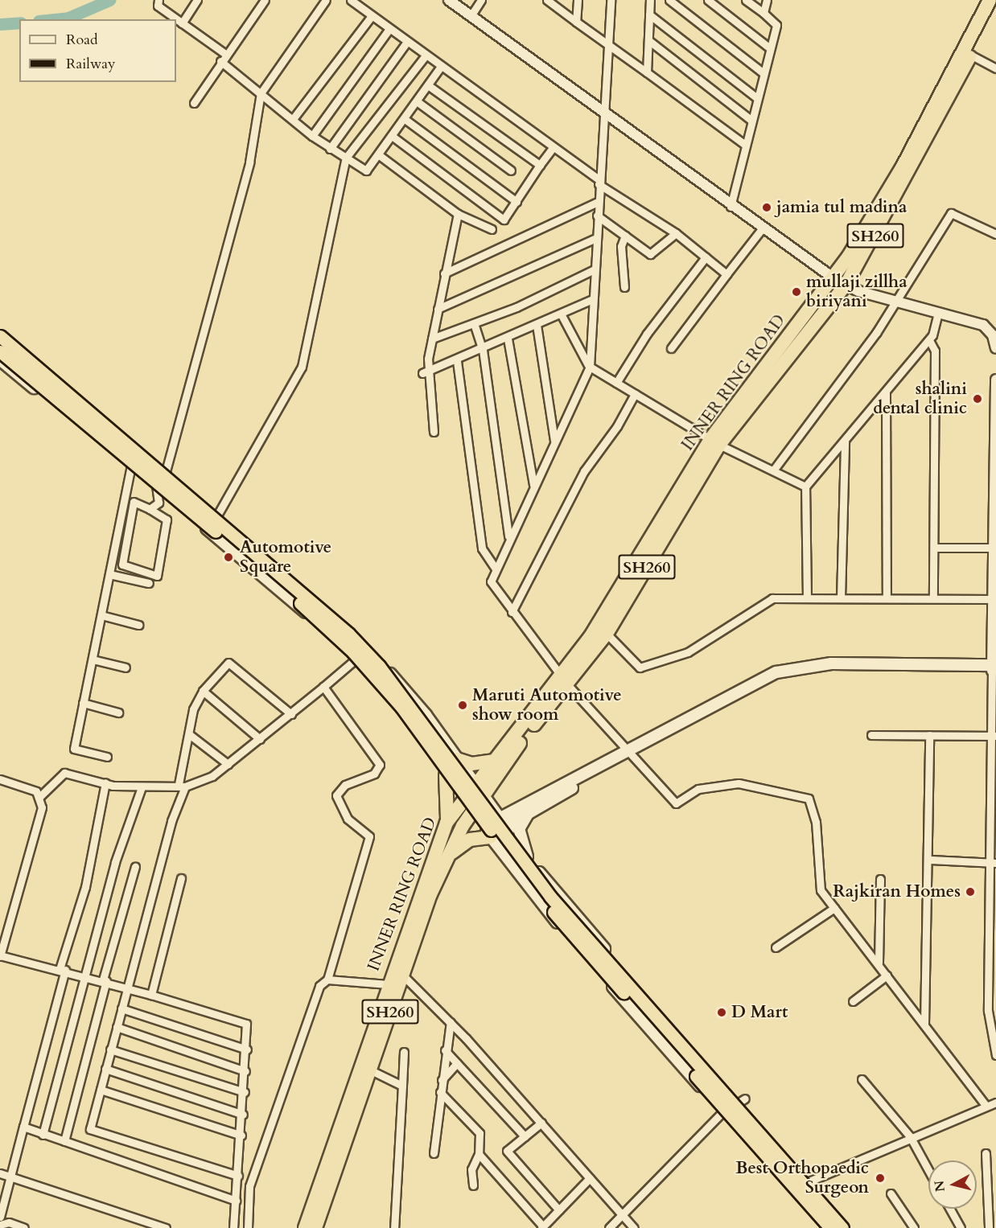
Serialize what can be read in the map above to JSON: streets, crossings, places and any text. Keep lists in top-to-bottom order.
{
  "streets": {
    "highway": ["SH260", "INNER RING ROAD"]
  },
  "places": [
    "jamia tul madina",
    "mullaji zillha biriyani",
    "shalini dental clinic",
    "Automotive Square",
    "Maruti Automotive show room",
    "Rajkiran Homes",
    "D Mart",
    "Best Orthopaedic Surgeon"
  ],
  "legend": ["Road", "Railway"],
  "north": "left"
}
